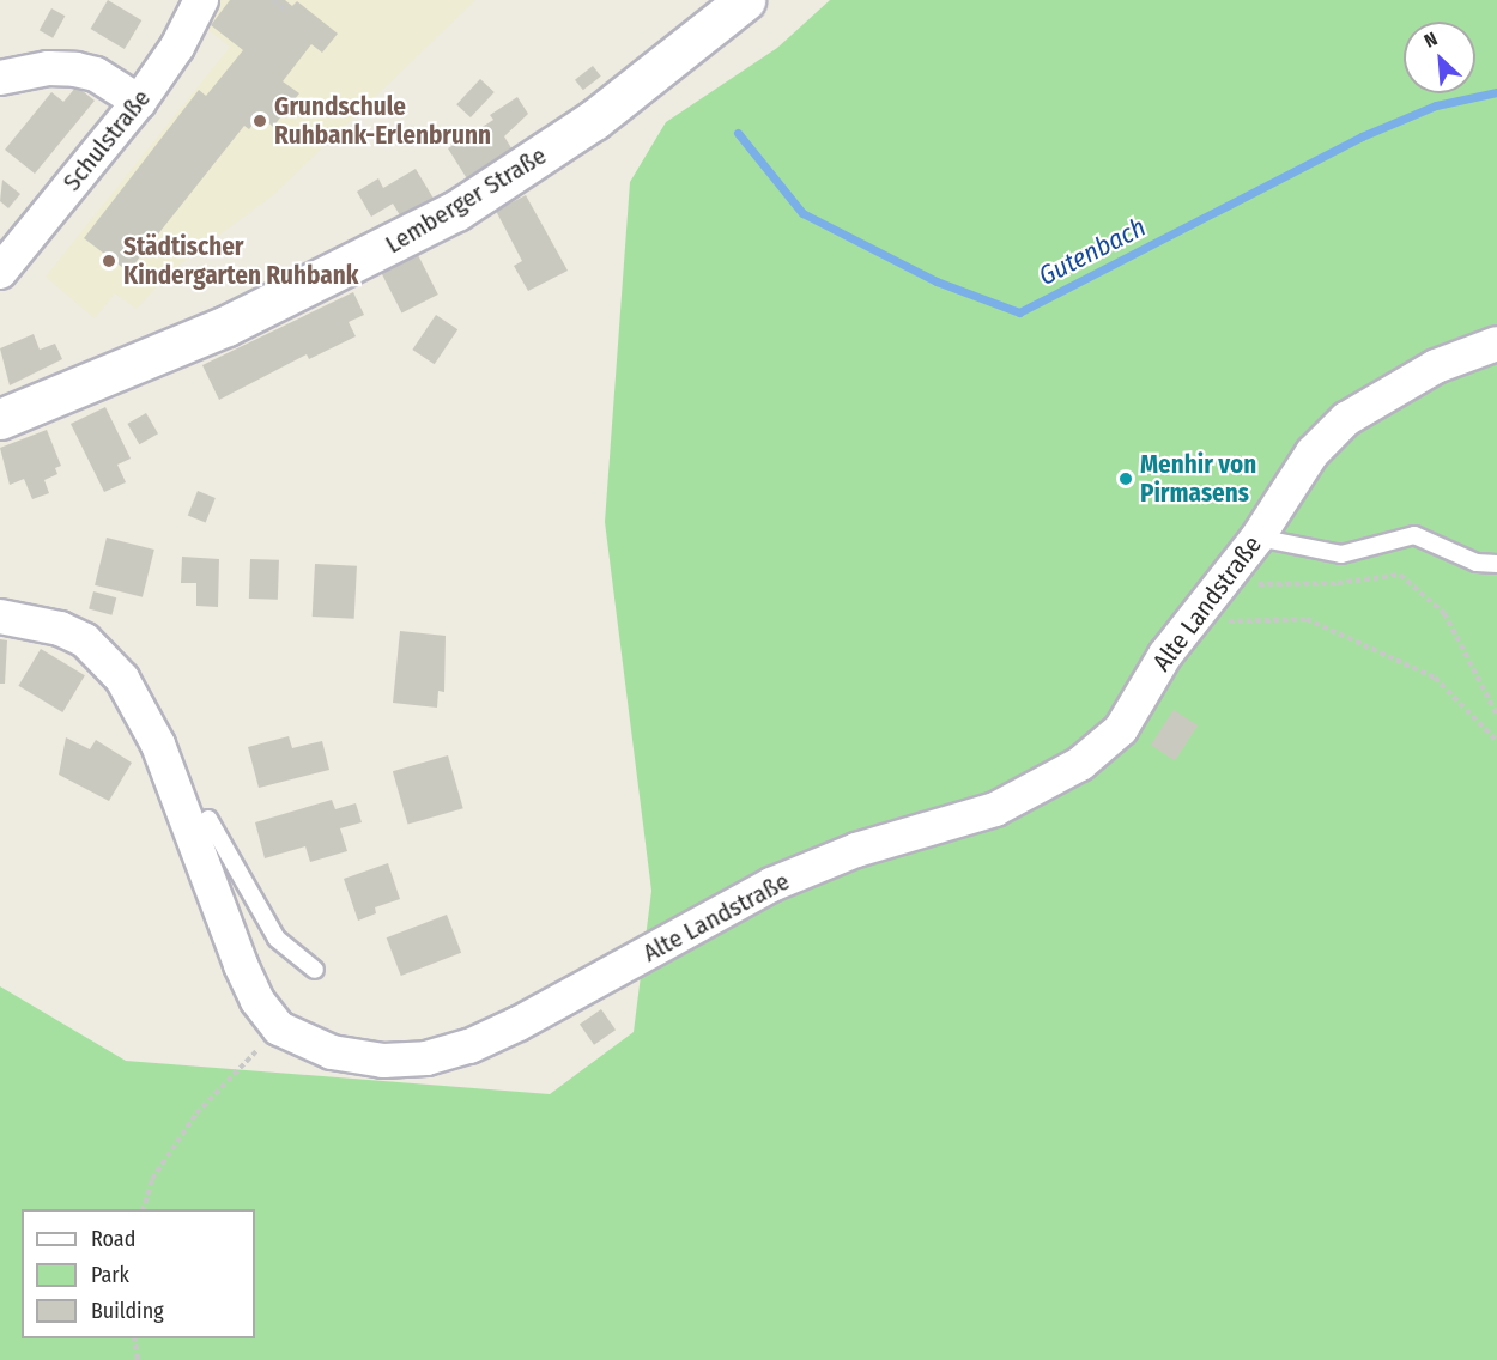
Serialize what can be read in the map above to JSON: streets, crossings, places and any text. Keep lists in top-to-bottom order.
{
  "streets": {
    "main road": ["Lemberger Straße"],
    "street": ["Schulstraße", "Alte Landstraße"]
  },
  "water": ["Gutenbach"],
  "places": ["Grundschule Ruhbank-Erlenbrunn", "Städtischer Kindergarten Ruhbank", "Menhir von Pirmasens"],
  "legend": ["Road", "Park", "Building"],
  "north": "top left"
}
